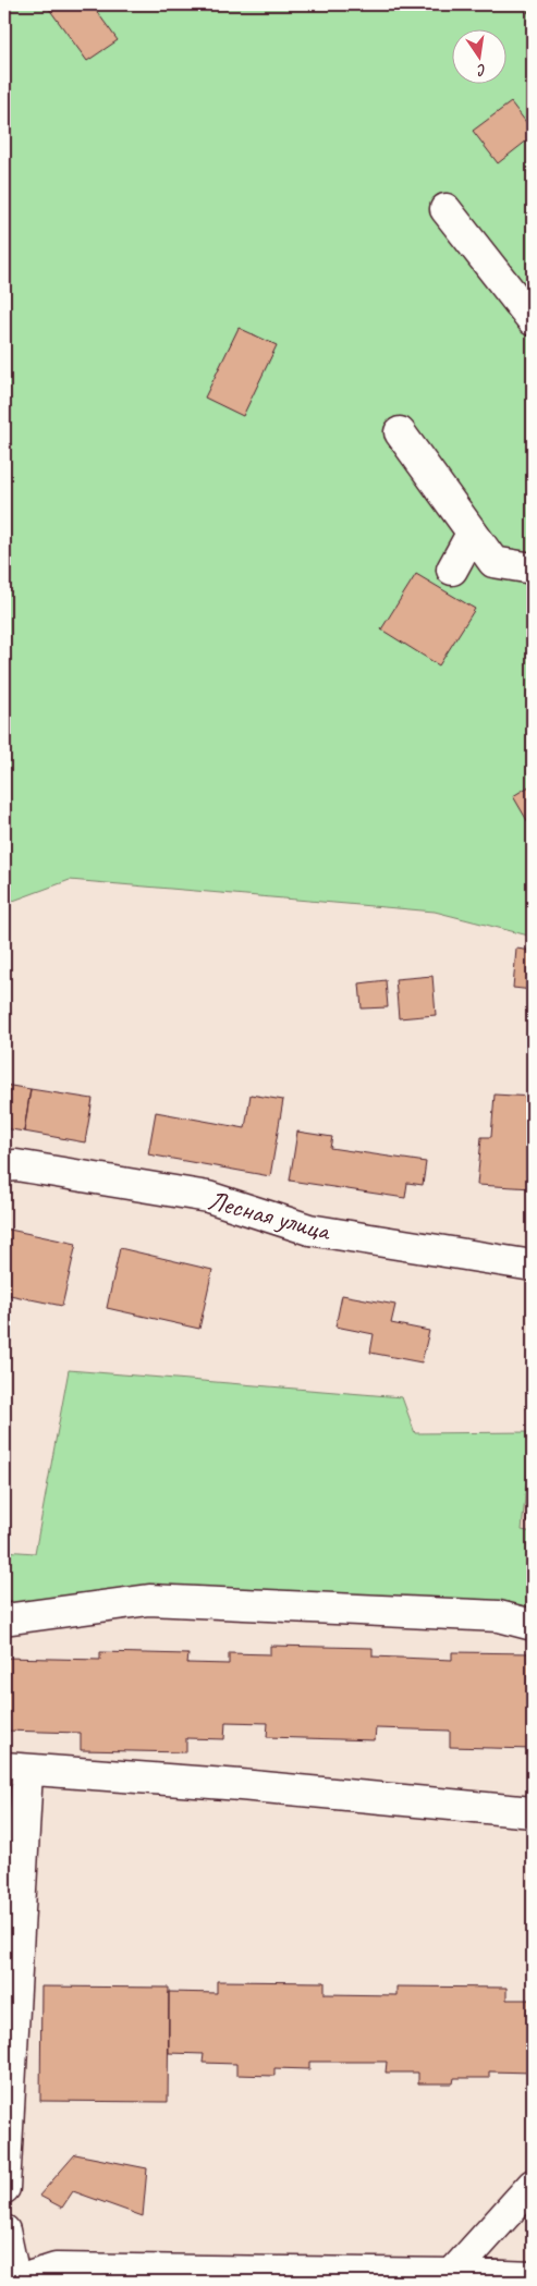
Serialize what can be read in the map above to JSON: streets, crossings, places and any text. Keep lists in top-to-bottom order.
{
  "streets": {
    "street": ["Лесная улица"]
  },
  "north": "bottom"
}
